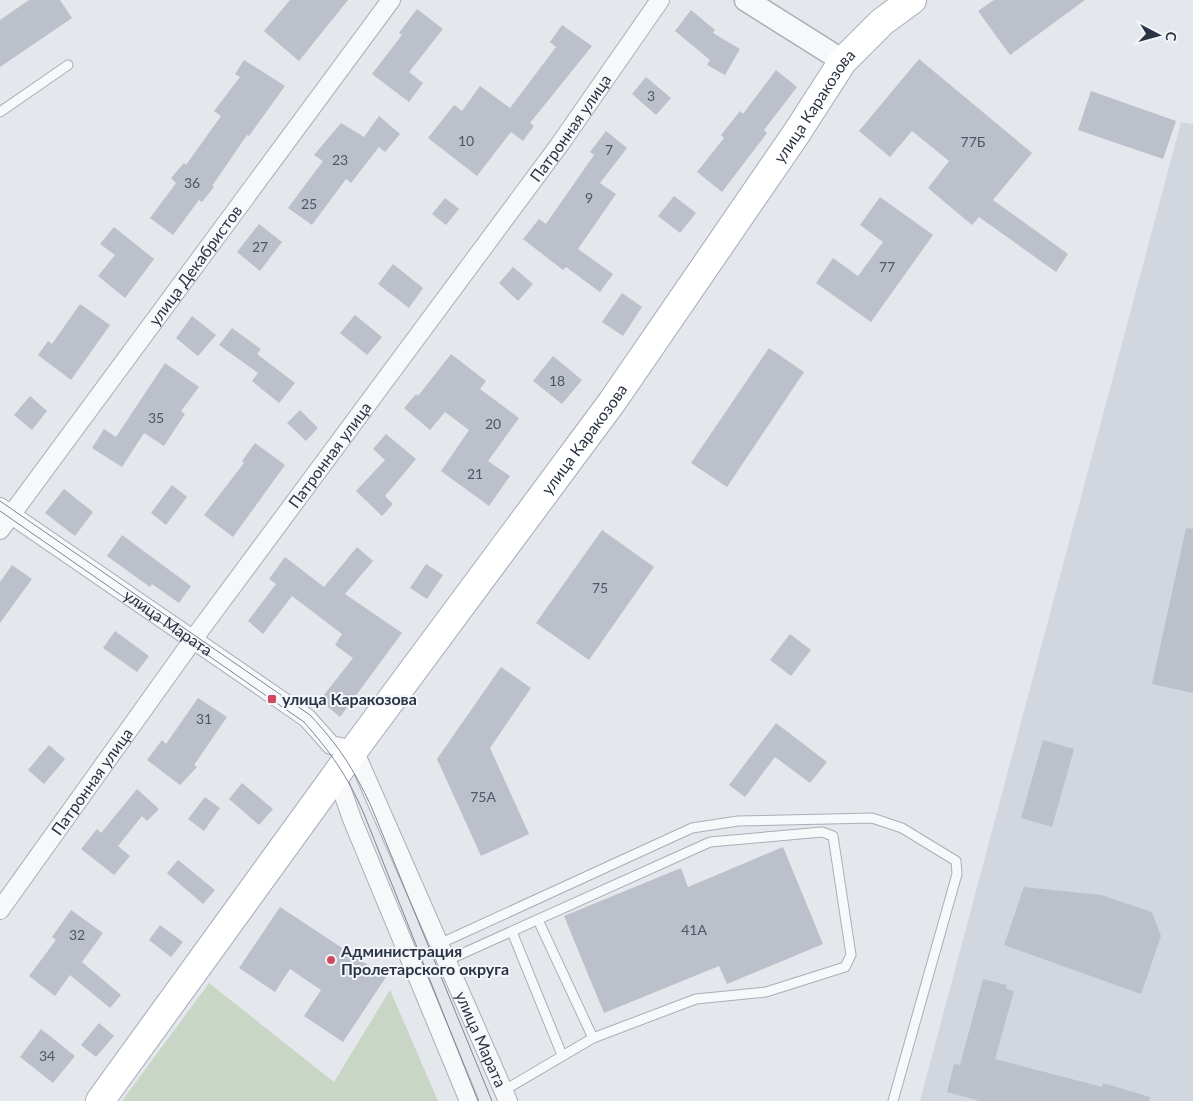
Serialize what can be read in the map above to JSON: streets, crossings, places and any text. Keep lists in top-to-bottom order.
{
  "streets": {
    "main road": ["улица Каракозова"],
    "street": ["Патронная улица", "улица Декабристов", "улица Марата"]
  },
  "crossings": [
    ["улица Каракозова", "улица Марата"],
    ["Патронная улица", "улица Марата"],
    ["улица Декабристов", "улица Марата"]
  ],
  "places": {
    "transit": ["улица Каракозова"],
    "other": ["Администрация Пролетарского округа"]
  },
  "house_numbers": [
    "3",
    "10",
    "77Б",
    "7",
    "23",
    "36",
    "9",
    "25",
    "27",
    "77",
    "18",
    "35",
    "20",
    "21",
    "75",
    "31",
    "75А",
    "41А",
    "32",
    "34"
  ],
  "north": "right"
}
